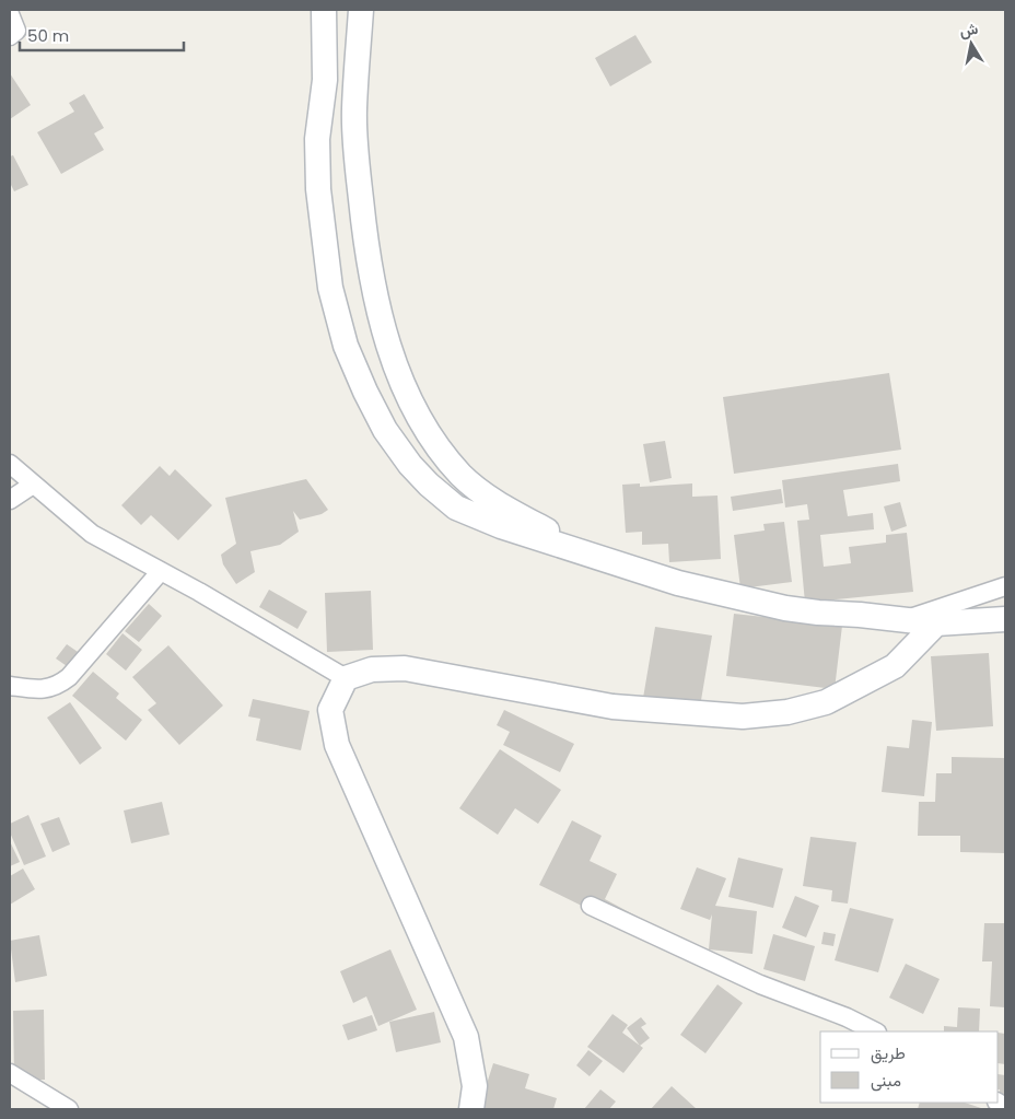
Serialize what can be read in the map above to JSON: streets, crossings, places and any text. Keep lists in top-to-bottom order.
{
  "legend": ["طريق", "مبنى"],
  "scale_bar": "50 m",
  "north": "top"
}
